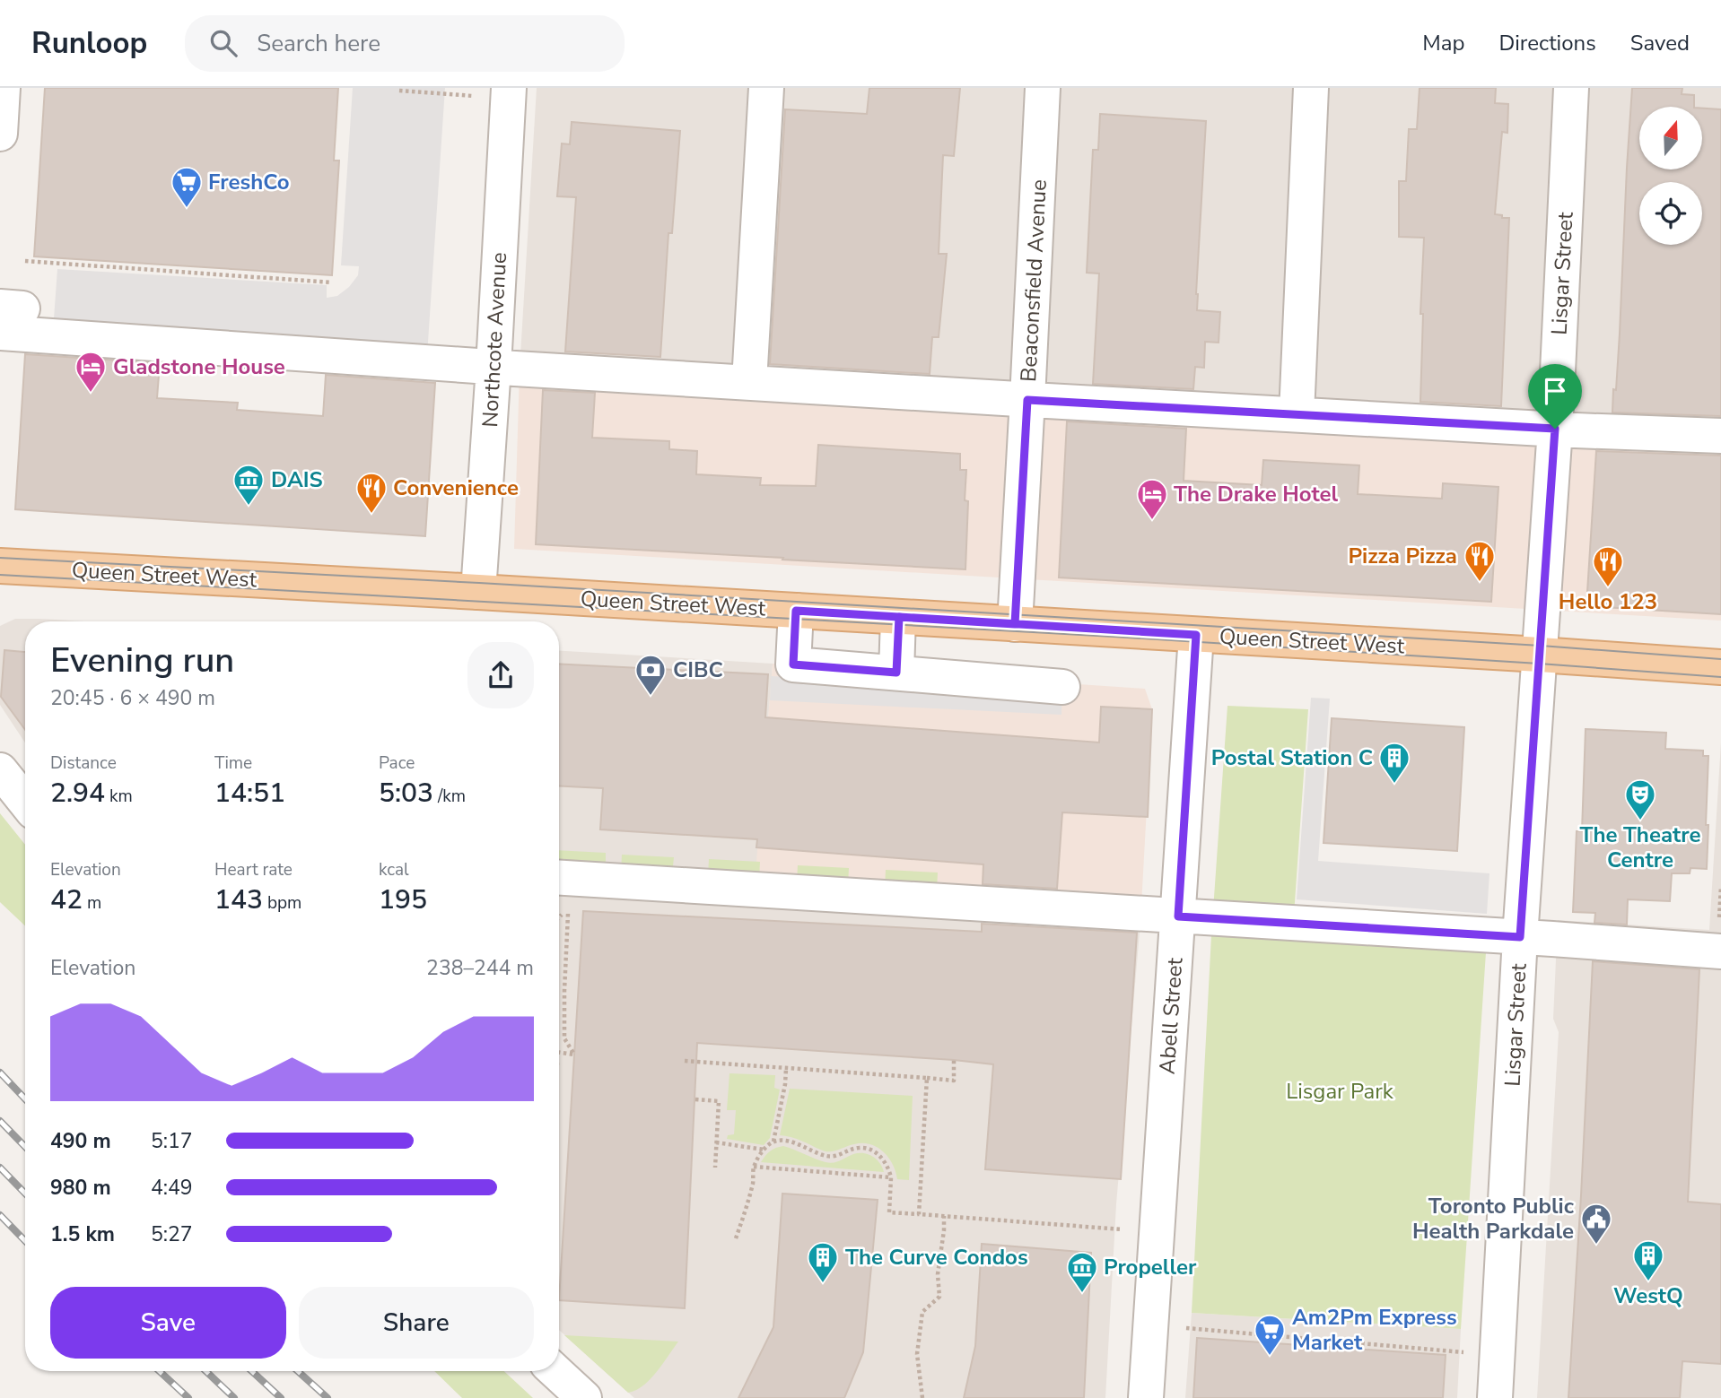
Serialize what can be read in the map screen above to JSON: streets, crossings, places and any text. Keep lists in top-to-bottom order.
{
  "streets": {
    "main road": ["Queen Street West"],
    "street": [
      "Lisgar Street",
      "Beaconsfield Avenue",
      "Northcote Avenue",
      "Abell Street"
    ]
  },
  "crossings": [
    ["Lisgar Street", "Queen Street West"],
    ["Beaconsfield Avenue", "Queen Street West"],
    ["Northcote Avenue", "Queen Street West"],
    ["Queen Street West", "Abell Street"]
  ],
  "parks": ["Lisgar Park"],
  "places": {
    "supermarket": ["FreshCo", "Am2Pm Express Market"],
    "hotel": ["Gladstone House", "The Drake Hotel"],
    "museum": ["DAIS", "Propeller"],
    "restaurant": ["Convenience", "Pizza Pizza", "Hello 123"],
    "bank": ["CIBC"],
    "building": ["Postal Station C", "WestQ", "The Curve Condos"],
    "theatre": ["The Theatre Centre"],
    "public building": ["Toronto Public Health Parkdale"]
  },
  "north": "top",
  "page": {
    "header": "Runloop",
    "search": "Search here",
    "nav": ["Map", "Directions", "Saved"],
    "heading": ["Evening run", "20:45 · 6 × 490 m"],
    "stats": [
      ["Distance", "2.94 km"],
      ["Time", "14:51"],
      ["Pace", "5:03 /km"],
      ["Elevation", "42 m"],
      ["Heart rate", "143 bpm"],
      ["kcal", "195"]
    ],
    "chart": ["Elevation", "238–244 m"],
    "list": [
      {
        "name": "490 m",
        "note": "5:17"
      },
      {
        "name": "980 m",
        "note": "4:49"
      },
      {
        "name": "1.5 km",
        "note": "5:27"
      }
    ],
    "buttons": ["Save", "Share"]
  }
}
